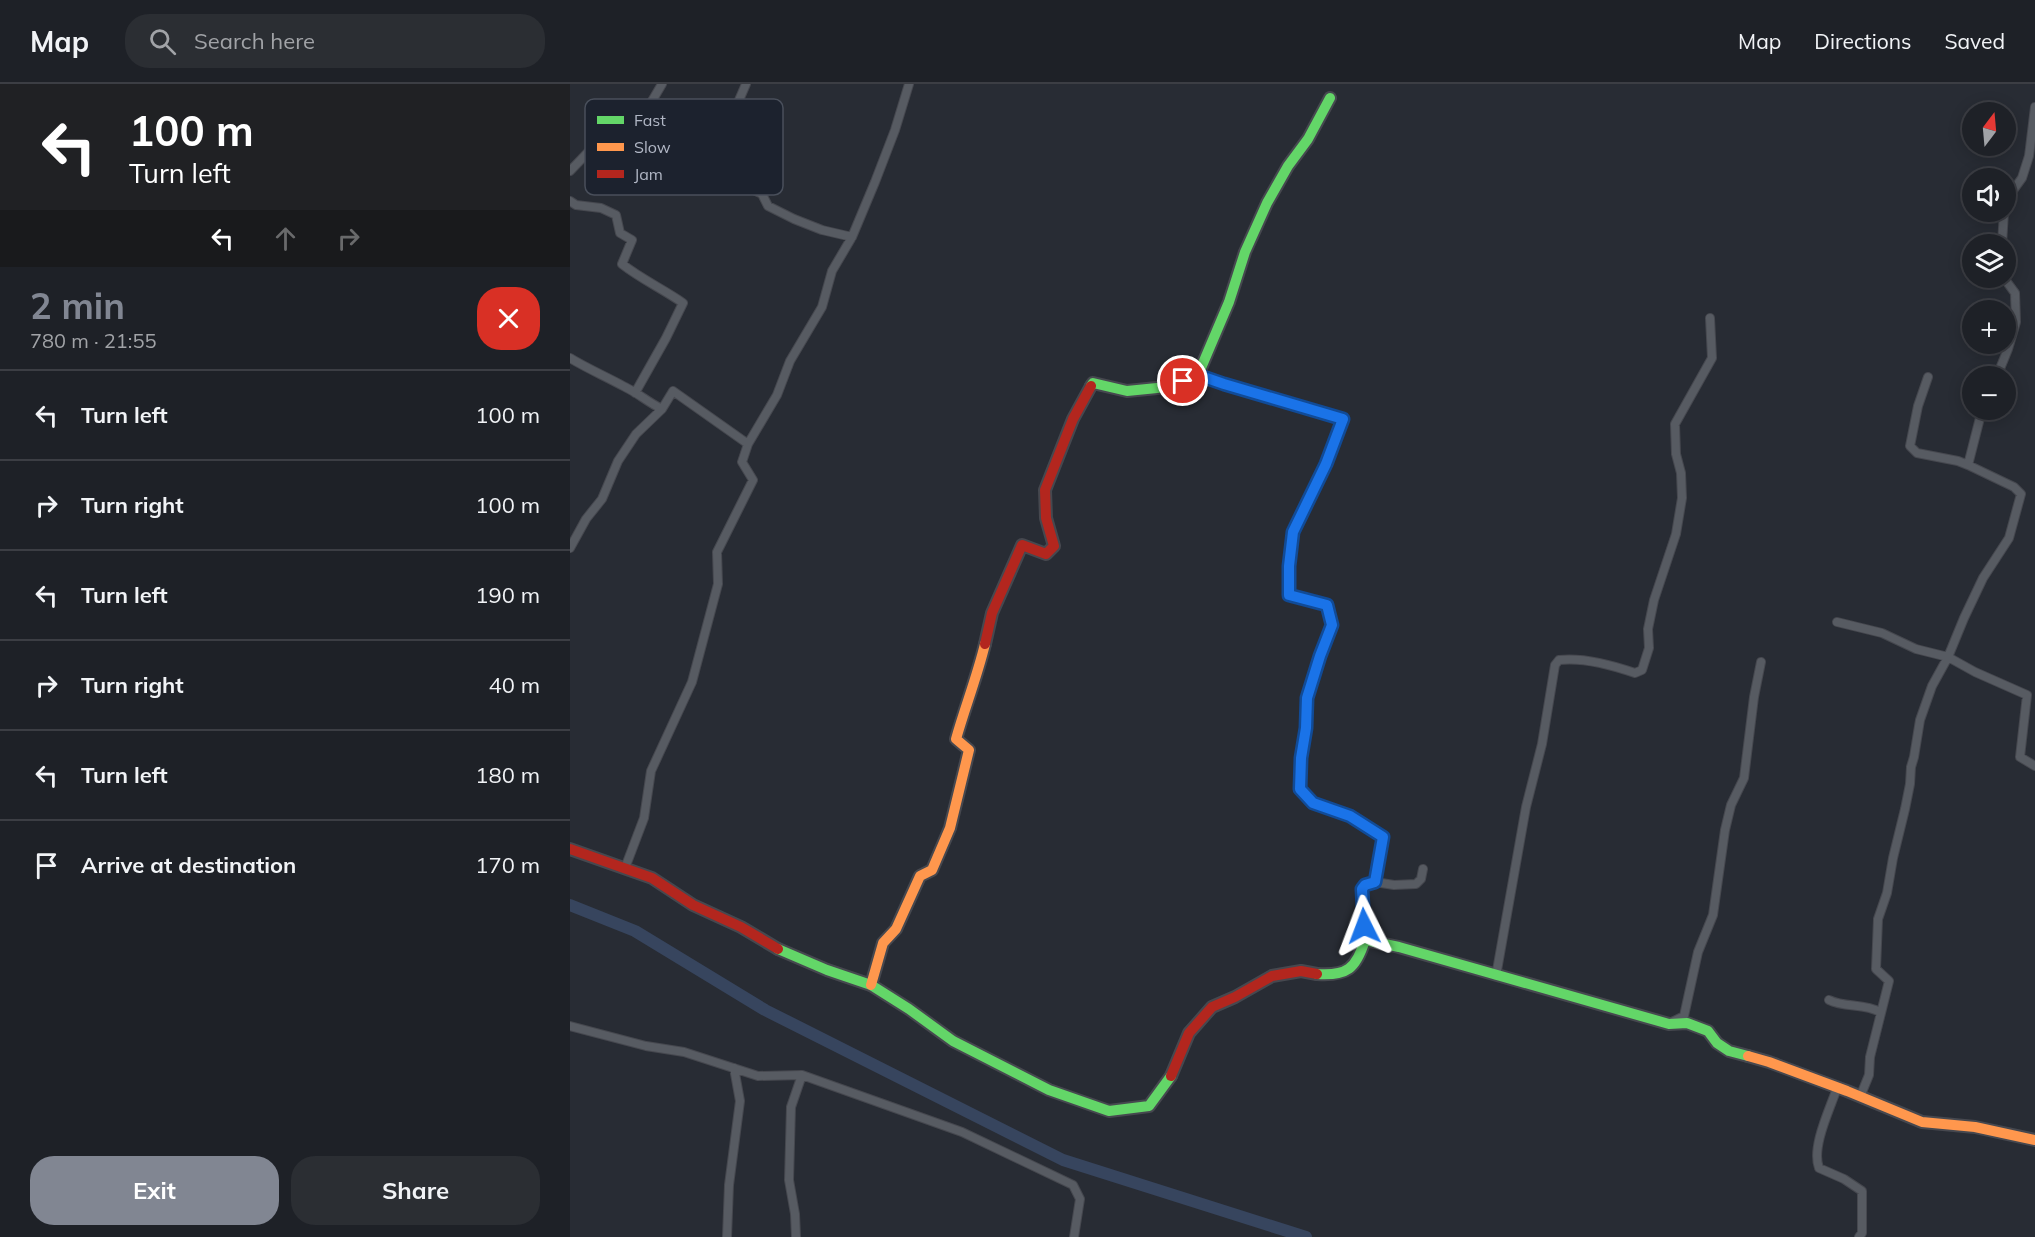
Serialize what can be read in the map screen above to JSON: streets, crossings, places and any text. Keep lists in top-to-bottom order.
{
  "legend": ["Fast", "Slow", "Jam"],
  "north": "top",
  "page": {
    "header": "Map",
    "search": "Search here",
    "nav": ["Map", "Directions", "Saved"],
    "turn": ["100 m", "Turn left"],
    "map_buttons": ["+", "−"],
    "heading": ["2 min", "780 m · 21:55"],
    "list": [
      {
        "name": "Turn left",
        "value": "100 m"
      },
      {
        "name": "Turn right",
        "value": "100 m"
      },
      {
        "name": "Turn left",
        "value": "190 m"
      },
      {
        "name": "Turn right",
        "value": "40 m"
      },
      {
        "name": "Turn left",
        "value": "180 m"
      },
      {
        "name": "Arrive at destination",
        "value": "170 m"
      }
    ],
    "buttons": ["Exit", "Share"]
  }
}
